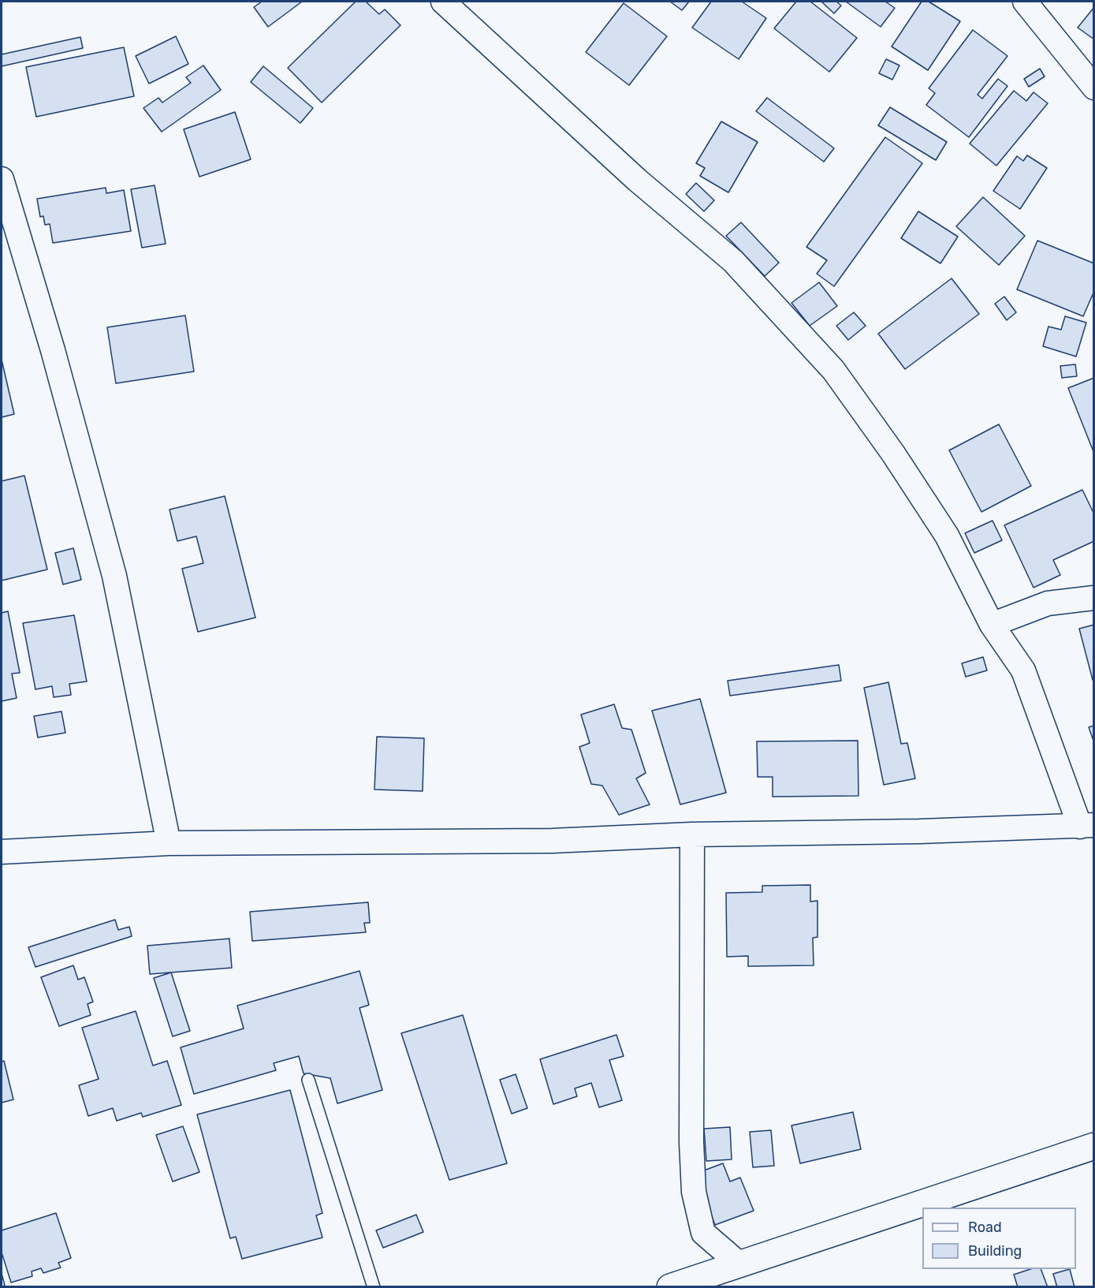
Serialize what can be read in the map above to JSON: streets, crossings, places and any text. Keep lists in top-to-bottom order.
{
  "legend": ["Road", "Building"]
}
